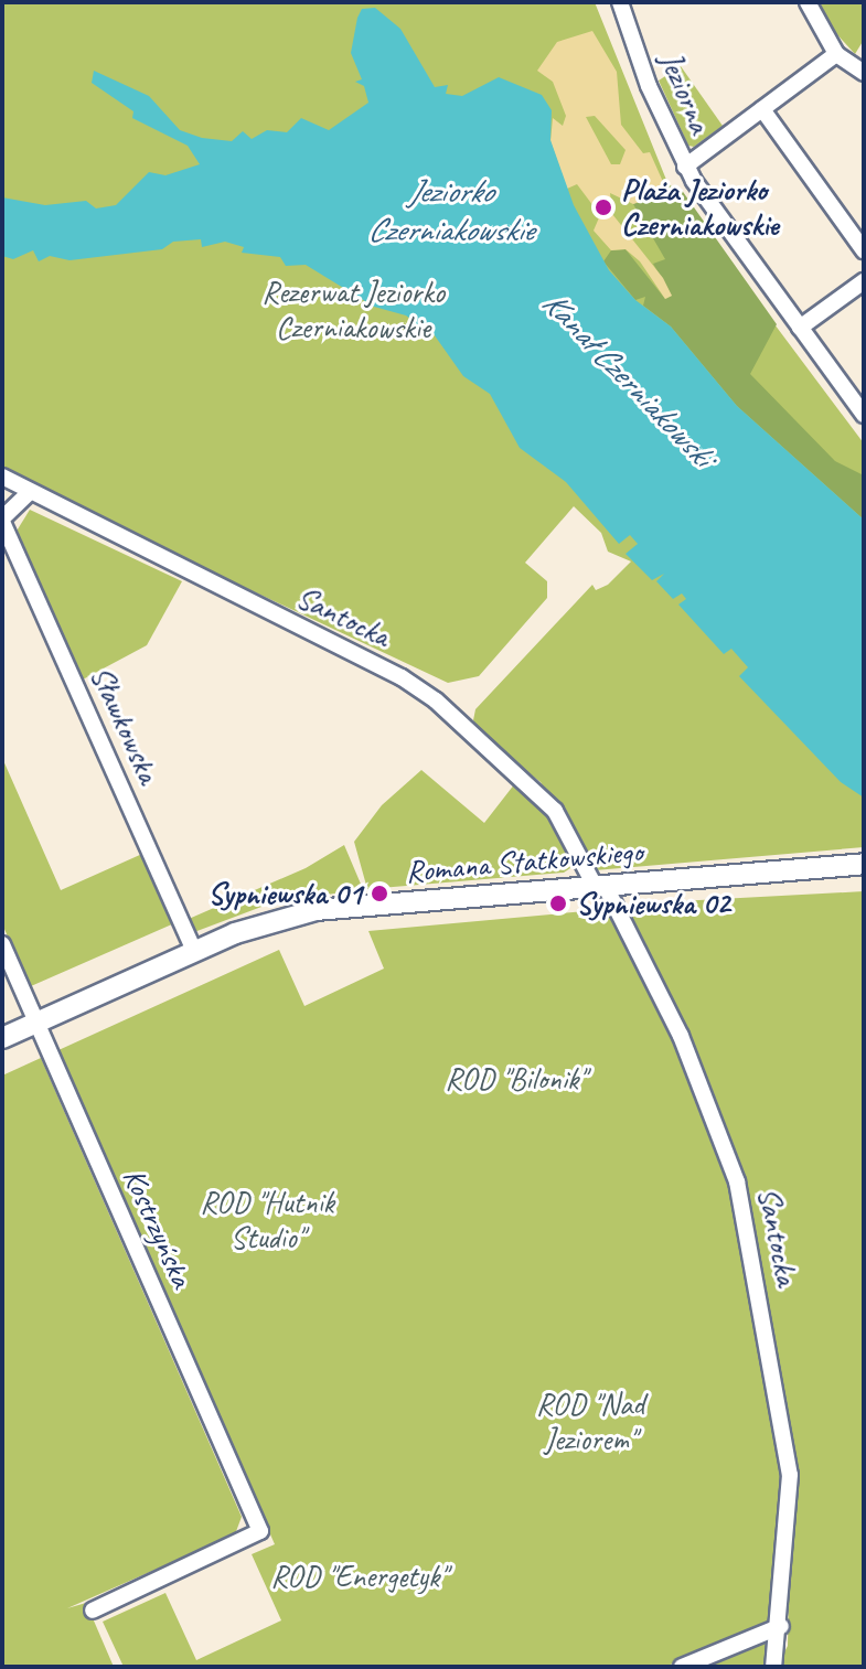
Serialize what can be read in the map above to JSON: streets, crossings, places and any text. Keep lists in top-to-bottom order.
{
  "streets": {
    "street": [
      "Jeziorna",
      "Santocka",
      "Sławkowska",
      "Romana Statkowskiego",
      "Kostrzyńska"
    ]
  },
  "crossings": [
    ["Santocka", "Romana Statkowskiego"],
    ["Sławkowska", "Romana Statkowskiego"],
    ["Romana Statkowskiego", "Kostrzyńska"]
  ],
  "water": ["Jeziorko Czerniakowskie", "Kanał Czerniakowski"],
  "parks": [
    "Rezerwat Jeziorko Czerniakowskie",
    "ROD \"Bilonik\"",
    "ROD \"Hutnik Studio\"",
    "ROD \"Nad Jeziorem\"",
    "ROD \"Energetyk\""
  ],
  "places": ["Plaża Jeziorko Czerniakowskie", "Sypniewska 01", "Sypniewska 02"]
}
